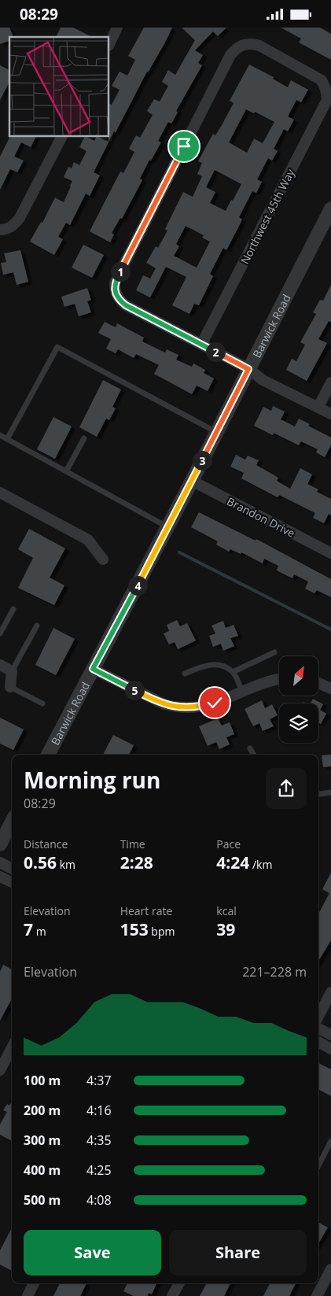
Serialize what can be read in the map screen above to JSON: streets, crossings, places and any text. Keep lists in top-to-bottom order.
{
  "streets": {
    "street": ["Northwest 45th Way", "Barwick Road", "Brandon Drive"]
  },
  "crossings": [
    ["Barwick Road", "Brandon Drive"]
  ],
  "north": "top right",
  "page": {
    "status": "08:29",
    "pins": [
      "1",
      "2",
      "3",
      "4",
      "5"
    ],
    "heading": ["Morning run", "08:29"],
    "stats": [
      ["Distance", "0.56 km"],
      ["Time", "2:28"],
      ["Pace", "4:24 /km"],
      ["Elevation", "7 m"],
      ["Heart rate", "153 bpm"],
      ["kcal", "39"]
    ],
    "chart": ["Elevation", "221–228 m"],
    "list": [
      {
        "name": "100 m",
        "note": "4:37"
      },
      {
        "name": "200 m",
        "note": "4:16"
      },
      {
        "name": "300 m",
        "note": "4:35"
      },
      {
        "name": "400 m",
        "note": "4:25"
      },
      {
        "name": "500 m",
        "note": "4:08"
      }
    ],
    "buttons": ["Save", "Share"]
  }
}
